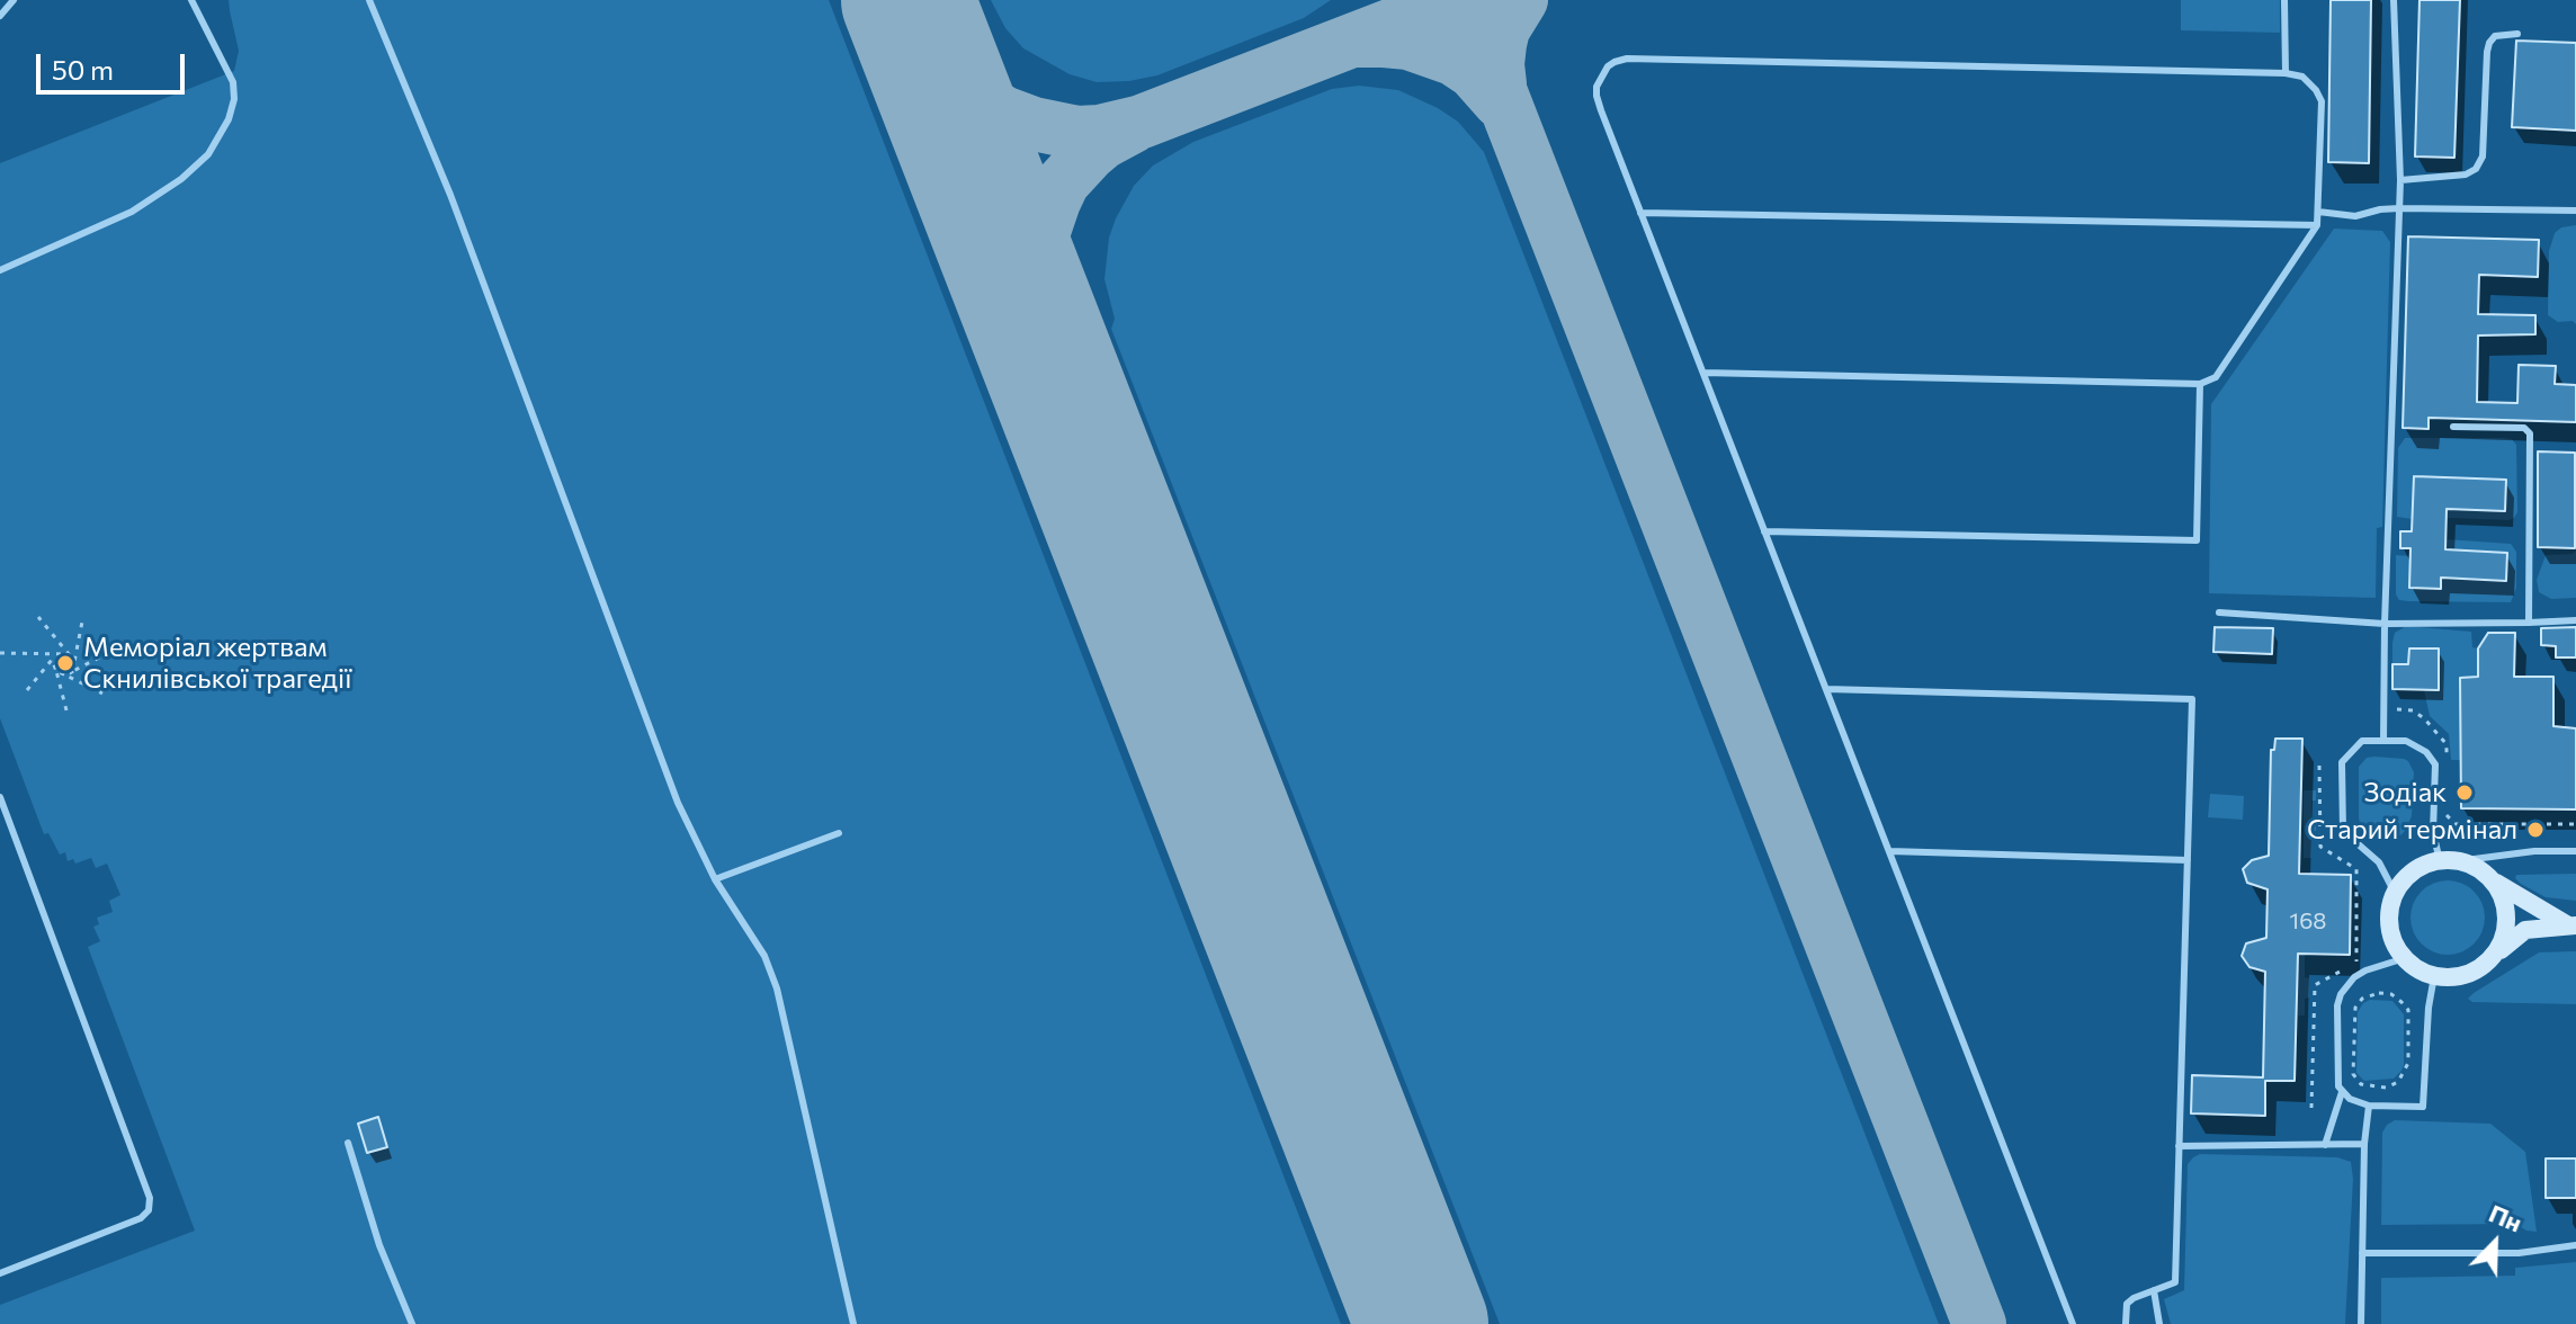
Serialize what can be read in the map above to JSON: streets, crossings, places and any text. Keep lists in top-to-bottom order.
{
  "places": ["Меморіал жертвам Скнилівської трагедії", "Зодіак", "Старий термінал"],
  "house_numbers": ["168"],
  "scale_bar": "50 m",
  "north": "top right"
}
